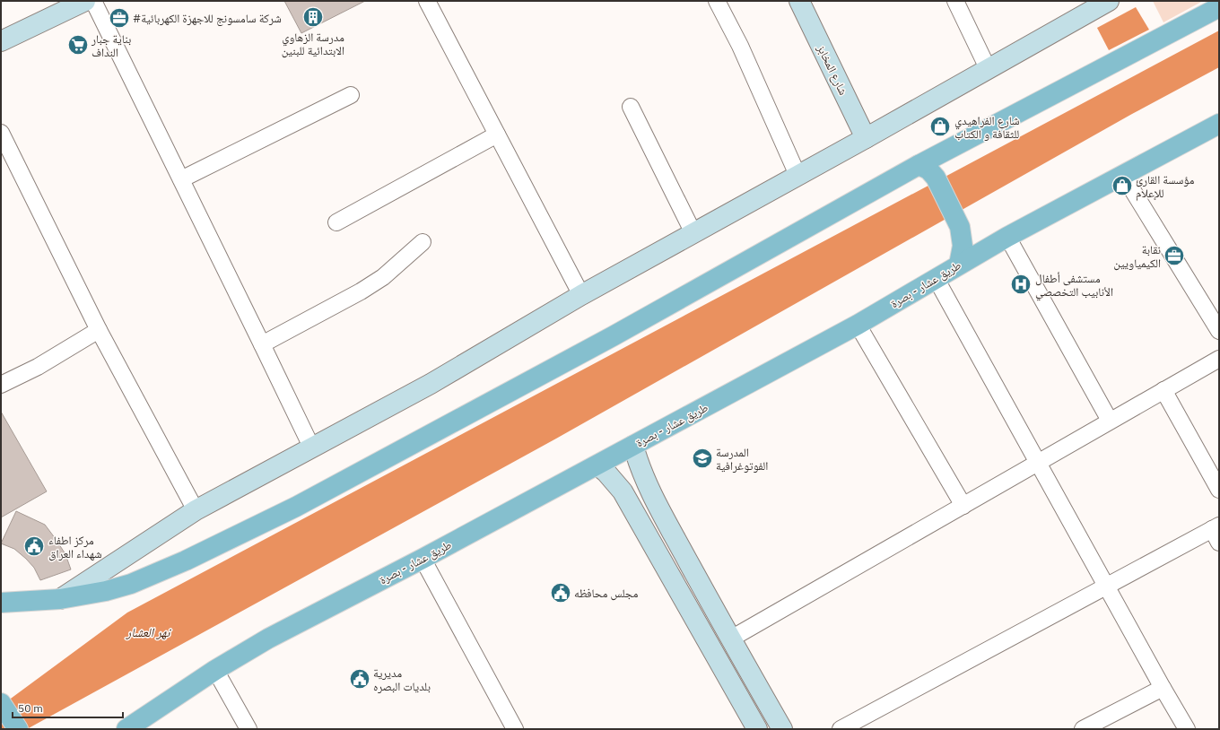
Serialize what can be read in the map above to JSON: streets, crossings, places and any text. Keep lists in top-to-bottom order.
{
  "streets": {
    "main road": ["طريق عشار - بصرة"],
    "street": ["شارع المخابز"]
  },
  "water": ["نهر العشار"],
  "places": {
    "building": ["مدرسة الزهاوي اﻻبتدائية للبنين"],
    "office": ["#شركة سامسونج للاجهزة الكهربائية", "نقابة الكيمياويين"],
    "supermarket": ["بناية جبار النداف"],
    "shop": ["شارع الفراهيدي للثقافة و الكتاب", "مؤسسة القارئ للإعلام"],
    "hospital": ["مستشفى أطفال الأنابيب التخصصي"],
    "school or university": ["المدرسة الفوتوغرافية"],
    "public building": ["مركز اطفاء شهداء العراق", "مجلس محافظه", "مديرية بلديات البصره"]
  },
  "scale_bar": "50 m"
}
